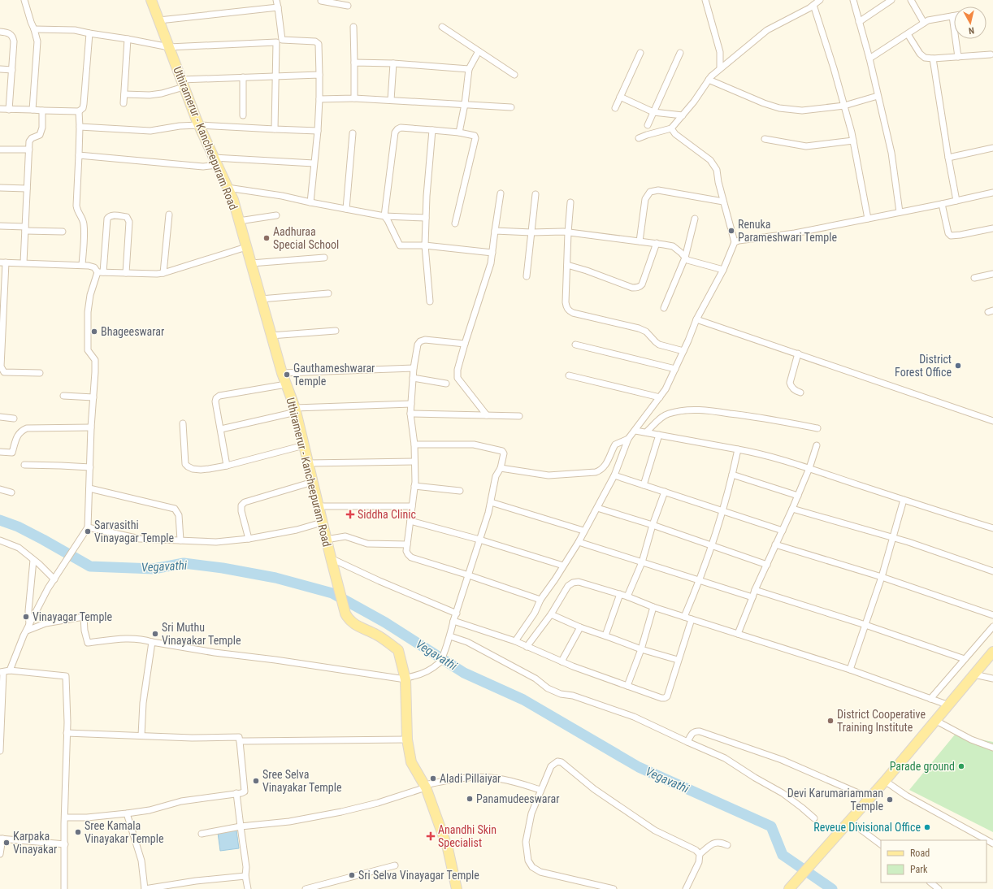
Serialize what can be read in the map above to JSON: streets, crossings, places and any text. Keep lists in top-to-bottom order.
{
  "streets": {
    "main road": ["Uthiramerur - Kancheepuram Road"]
  },
  "water": ["Vegavathi"],
  "places": {
    "other": [
      "Renuka Parameshwari Temple",
      "Aadhuraa Special School",
      "Bhageeswarar",
      "District Forest Office",
      "Gauthameshwarar Temple",
      "Sarvasithi Vinayagar Temple",
      "Vinayagar Temple",
      "Sri Muthu Vinayakar Temple",
      "District Cooperative Training Institute",
      "Parade ground",
      "Aladi Pillaiyar",
      "Sree Selva Vinayakar Temple",
      "Panamudeeswarar",
      "Devi Karumariamman Temple",
      "Reveue Divisional Office",
      "Sree Kamala Vinayakar Temple",
      "Karpaka Vinayakar",
      "Sri Selva Vinayagar Temple"
    ],
    "health": ["Siddha Clinic", "Anandhi Skin Specialist"]
  },
  "legend": ["Road", "Park"],
  "north": "bottom"
}
